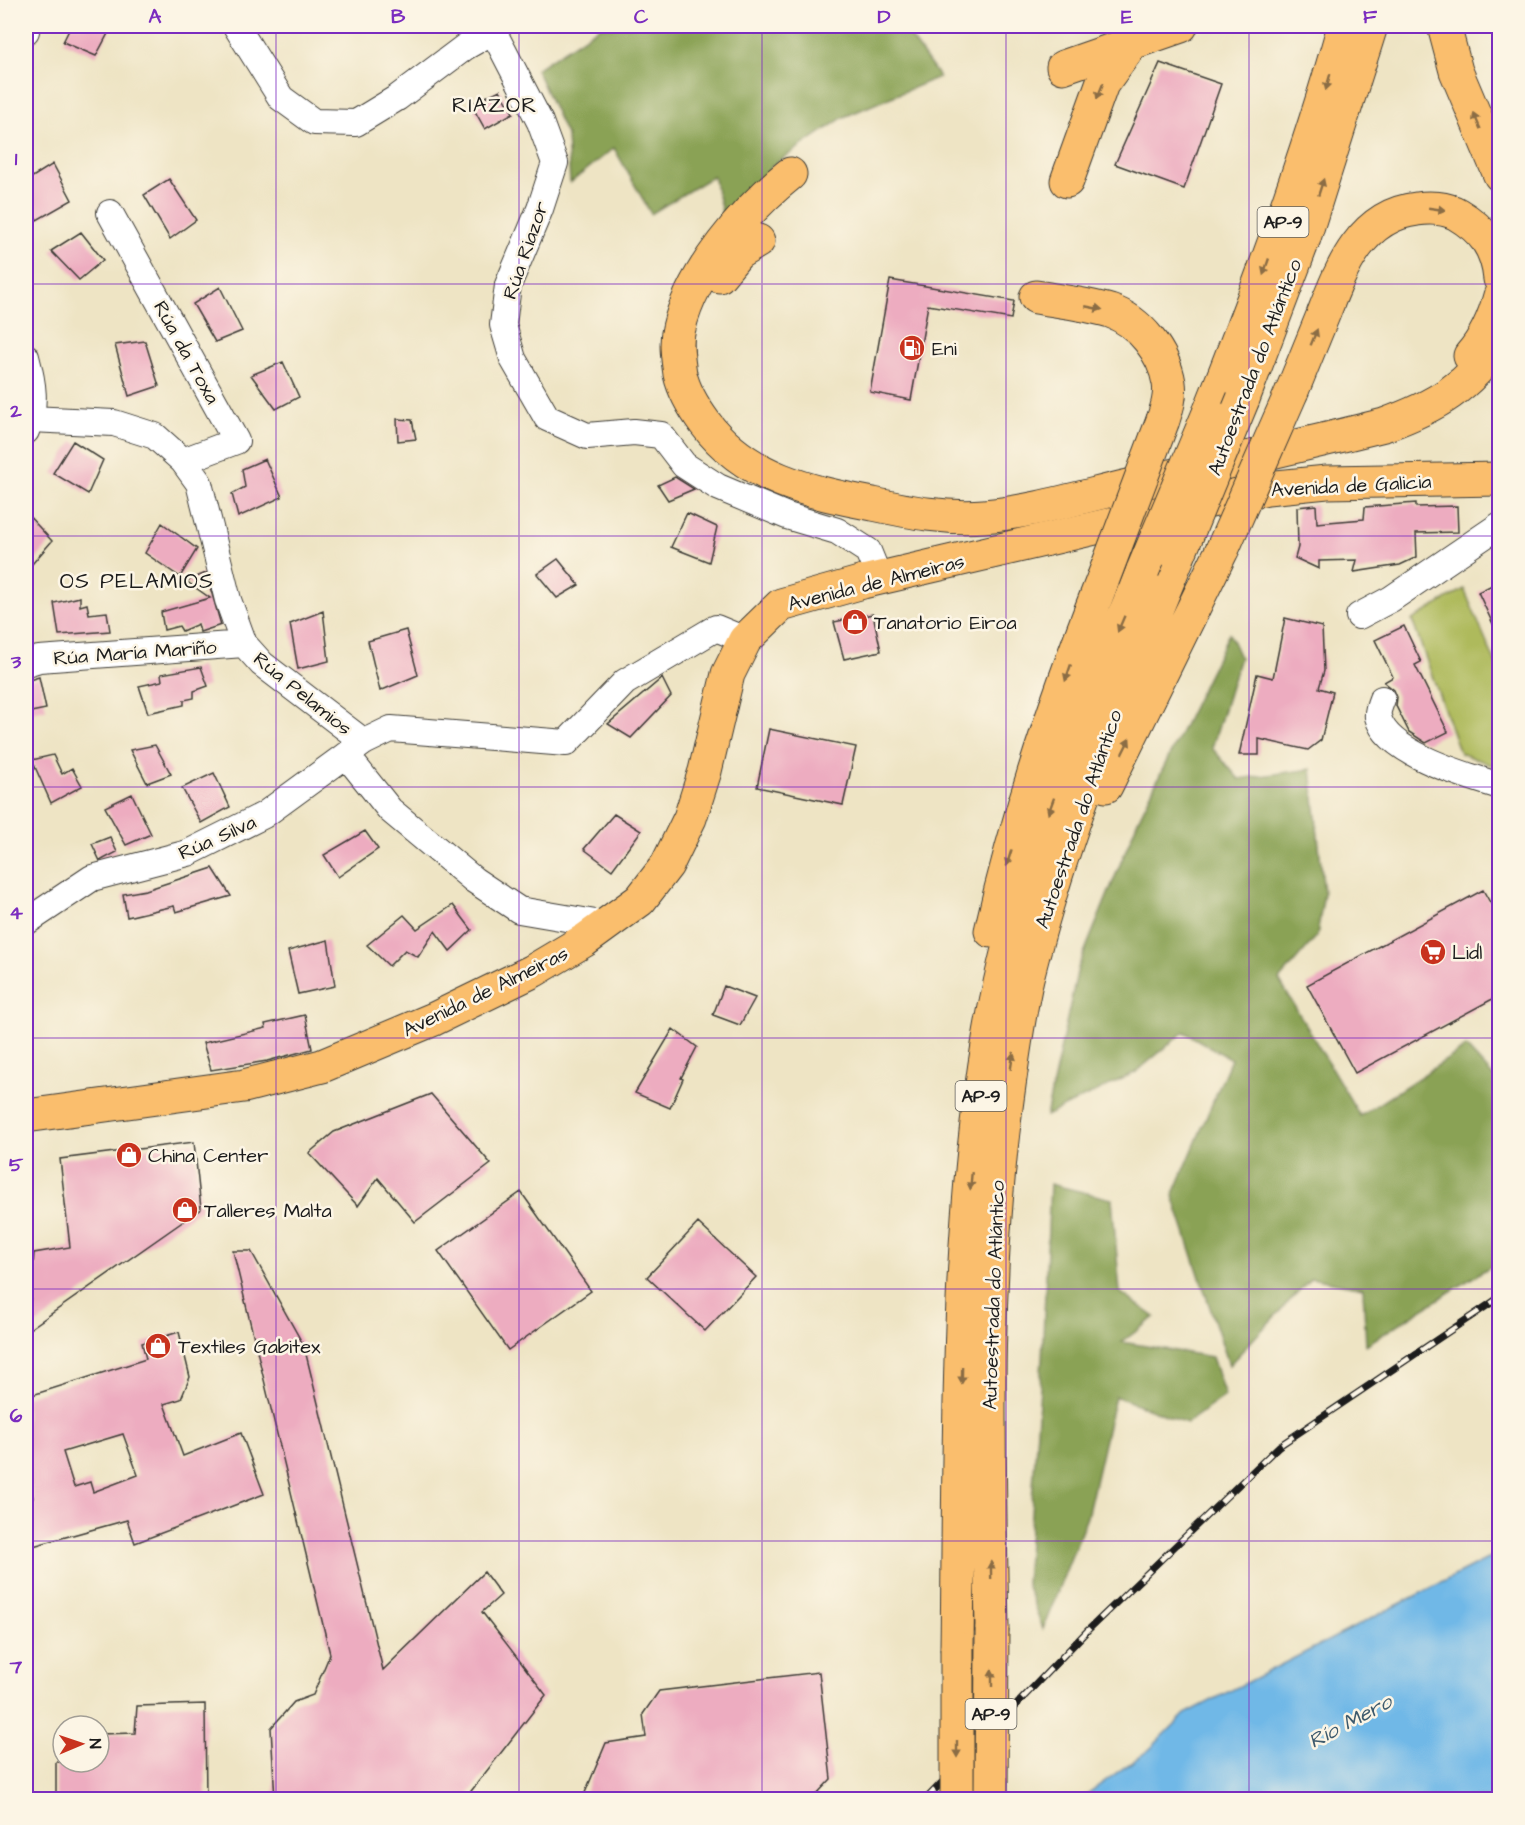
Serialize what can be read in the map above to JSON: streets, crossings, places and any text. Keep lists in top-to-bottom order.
{
  "streets": {
    "main road": [
      "AP-9",
      "Autoestrada do Atlántico",
      "Avenida de Galicia",
      "Avenida de Almeiras"
    ],
    "street": [
      "Rúa Riazor",
      "Rúa da Toxa",
      "Rúa María Mariño",
      "Rúa Pelamios",
      "Rúa Silva"
    ]
  },
  "crossings": [
    ["Rúa Riazor", "Avenida de Almeiras"],
    ["Rúa da Toxa", "Rúa Pelamios"],
    ["Avenida de Galicia", "Avenida de Almeiras"],
    ["Avenida de Almeiras", "Rúa Pelamios"],
    ["Rúa María Mariño", "Rúa Pelamios"],
    ["Rúa Pelamios", "Rúa Silva"]
  ],
  "districts": ["RIAZOR", "OS PELAMIOS"],
  "water": ["Río Mero"],
  "places": {
    "fuel station": ["Eni"],
    "shop": [
      "Tanatorio Eiroa",
      "China Center",
      "Talleres Malta",
      "Textiles Gabitex"
    ],
    "supermarket": ["Lidl"]
  },
  "north": "right",
  "grid": {
    "columns": [
      "A",
      "B",
      "C",
      "D",
      "E",
      "F"
    ],
    "rows": [
      "1",
      "2",
      "3",
      "4",
      "5",
      "6",
      "7"
    ]
  }
}
